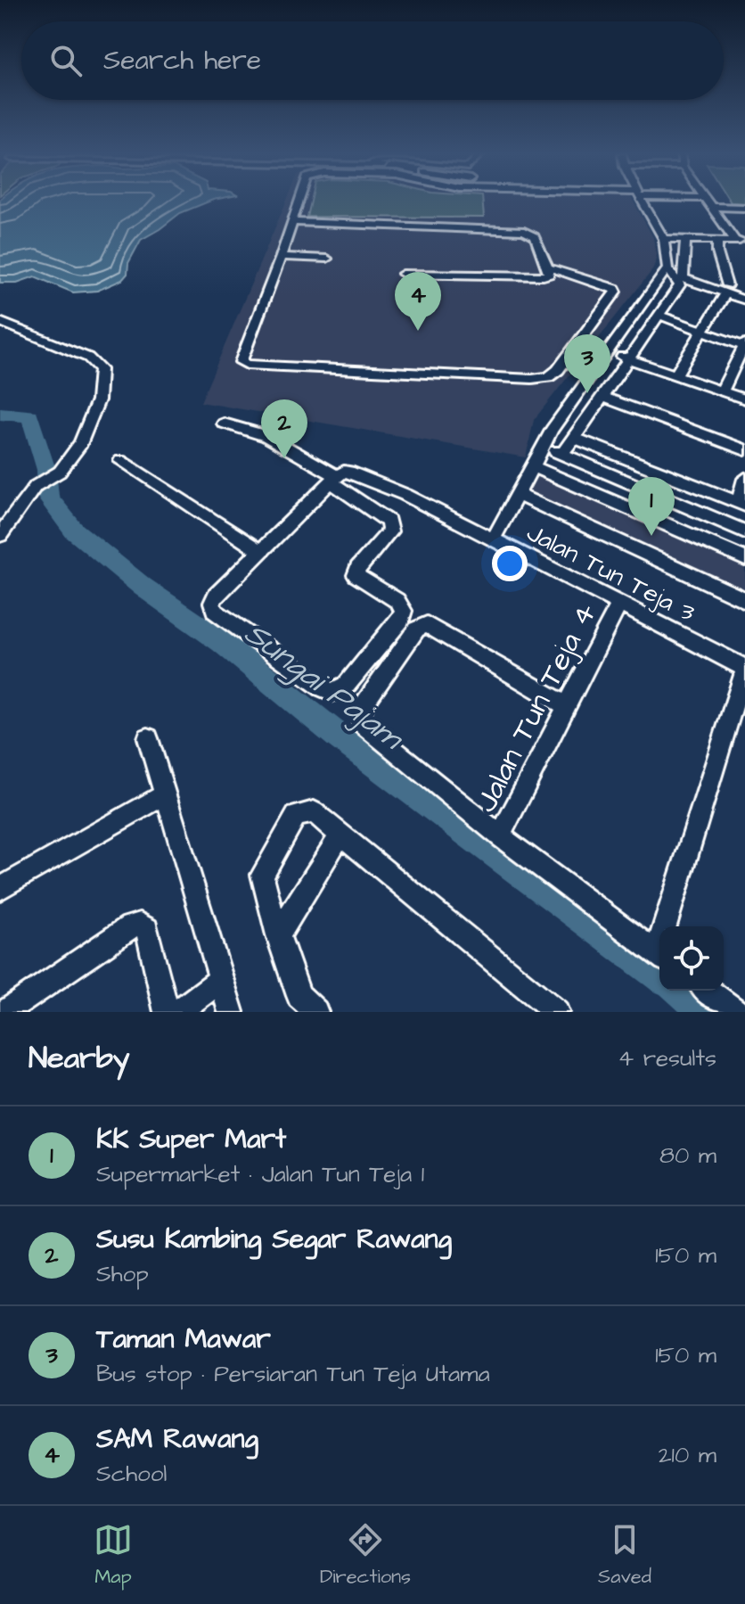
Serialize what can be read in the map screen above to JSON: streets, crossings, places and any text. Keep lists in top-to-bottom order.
{
  "streets": {
    "street": ["Jalan Tun Teja 3", "Jalan Tun Teja 4"]
  },
  "crossings": [
    ["Jalan Tun Teja 3", "Jalan Tun Teja 4"]
  ],
  "water": ["Sungai Pajam"],
  "page": {
    "search": "Search here",
    "pins": [
      "4",
      "3",
      "2",
      "1"
    ],
    "heading": ["Nearby", "4 results"],
    "list": [
      {
        "mark": "1",
        "name": "KK Super Mart",
        "note": "Supermarket · Jalan Tun Teja 1",
        "value": "80 m"
      },
      {
        "mark": "2",
        "name": "Susu Kambing Segar Rawang",
        "note": "Shop",
        "value": "150 m"
      },
      {
        "mark": "3",
        "name": "Taman Mawar",
        "note": "Bus stop · Persiaran Tun Teja Utama",
        "value": "150 m"
      },
      {
        "mark": "4",
        "name": "SAM Rawang",
        "note": "School",
        "value": "210 m"
      }
    ],
    "nav": ["Map", "Directions", "Saved"]
  }
}
